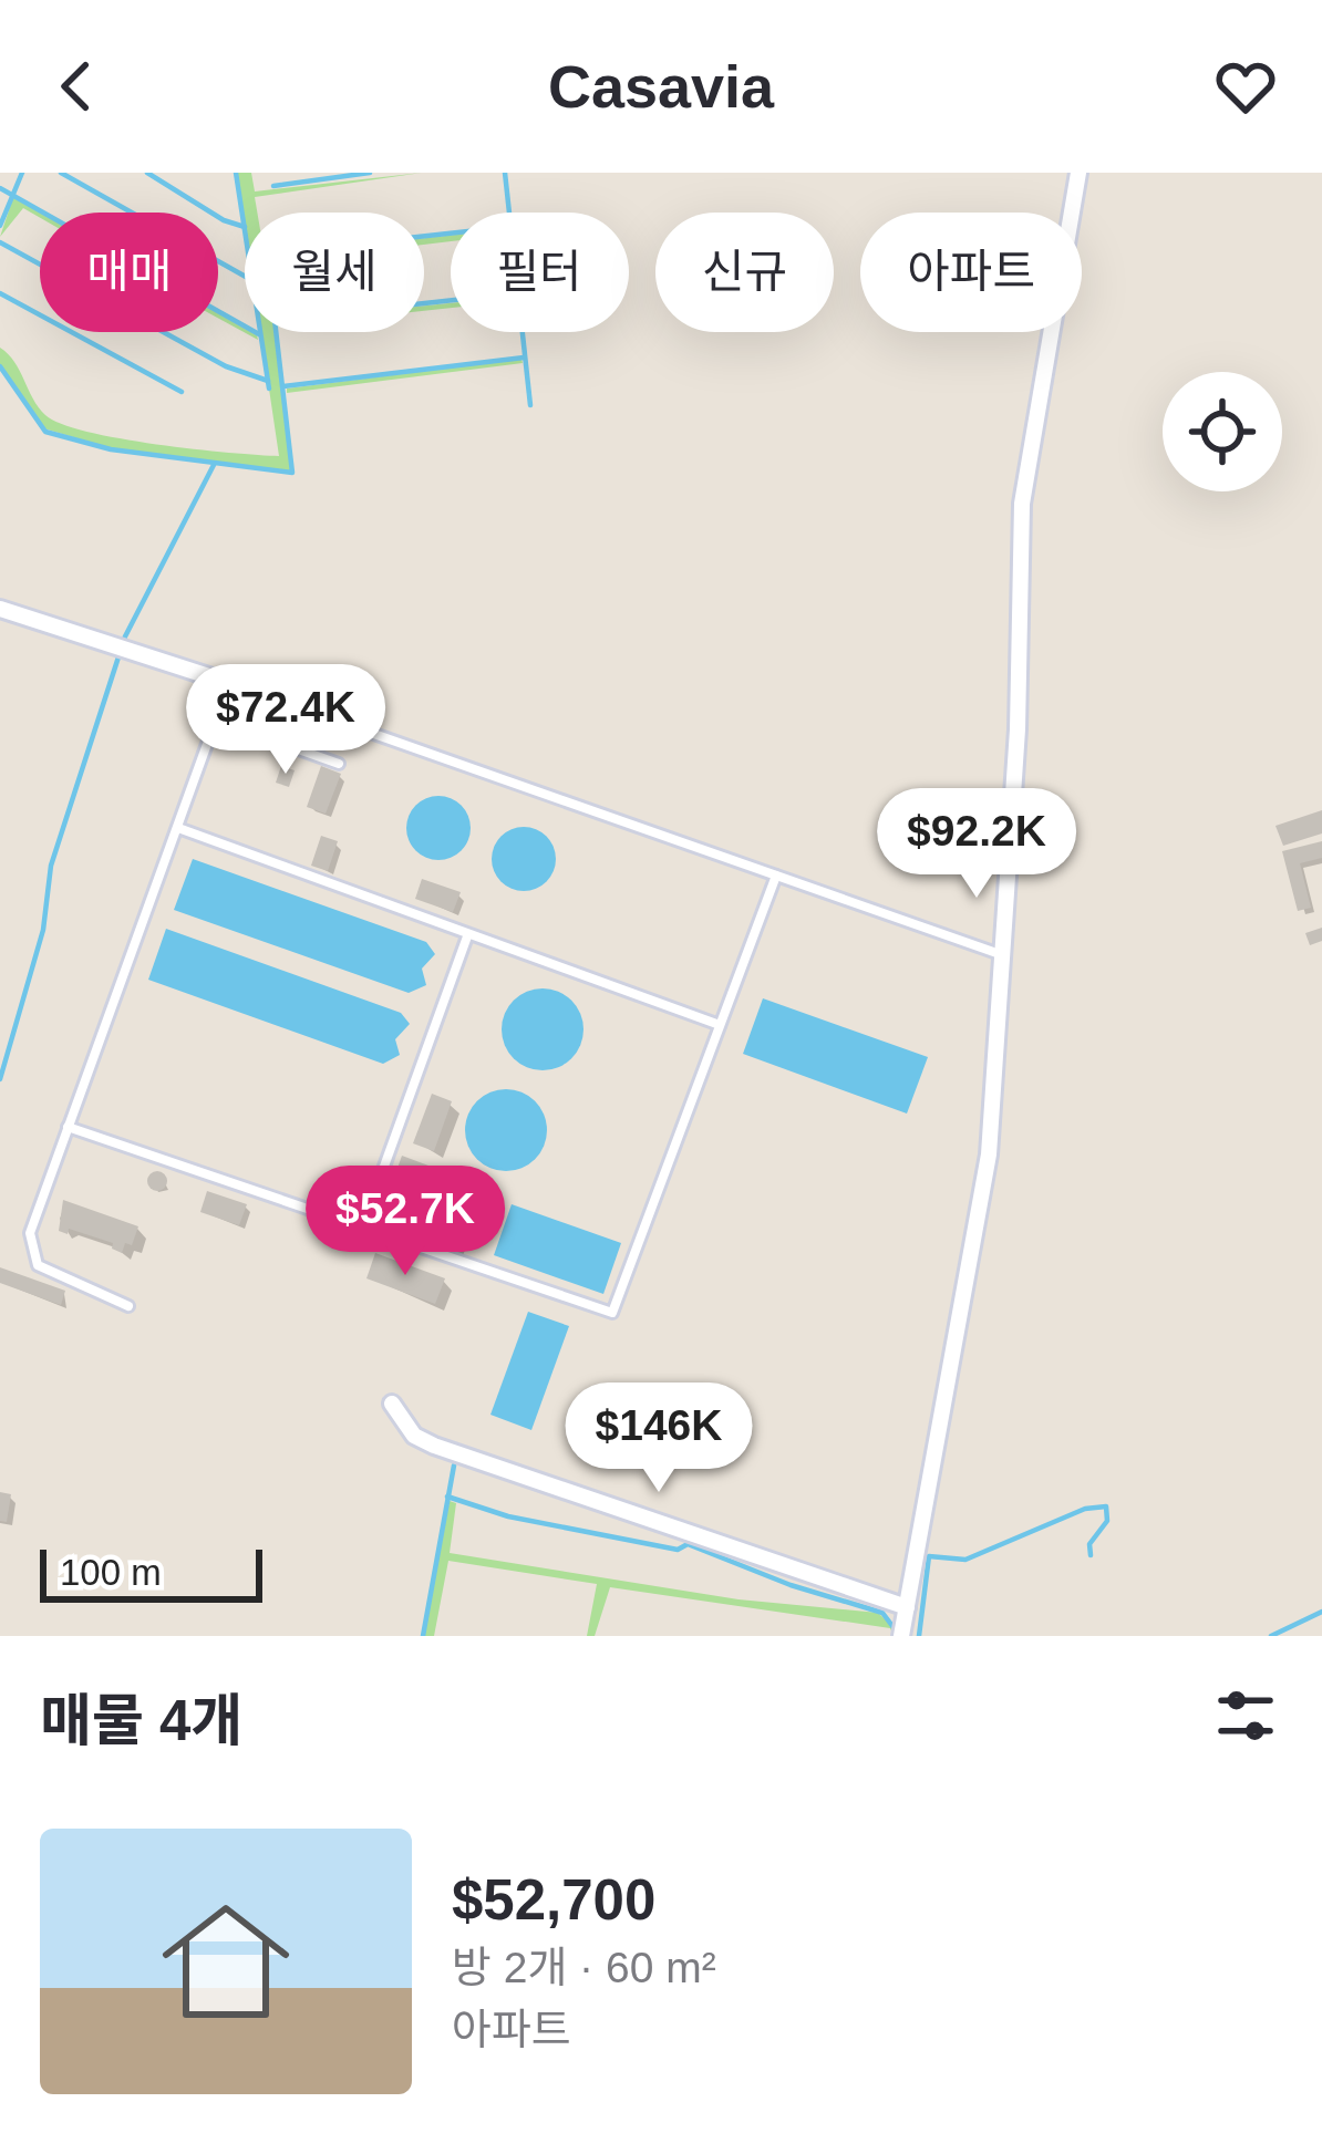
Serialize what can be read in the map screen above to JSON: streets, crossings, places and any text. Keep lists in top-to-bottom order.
{
  "scale_bar": "100 m",
  "page": {
    "header": "Casavia",
    "chip": [
      "매매",
      "월세",
      "필터",
      "신규",
      "아파트"
    ],
    "price": [
      "$72.4K",
      "$92.2K",
      "$52.7K",
      "$146K"
    ],
    "scale": "100 m",
    "heading": "매물 4개",
    "list": [
      {
        "name": "$52,700",
        "note": "방 2개 · 60 m² · 아파트"
      }
    ]
  }
}
